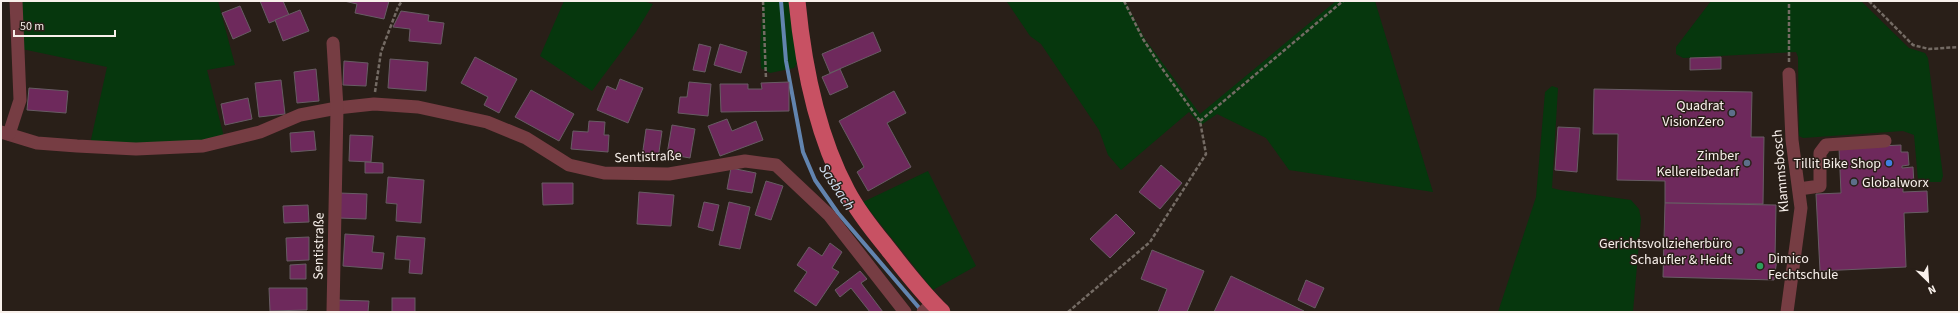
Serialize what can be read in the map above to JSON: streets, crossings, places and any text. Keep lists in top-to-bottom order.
{
  "streets": {
    "street": ["Sentistraße", "Klammsbosch"]
  },
  "water": ["Sasbach"],
  "places": [
    "Quadrat VisionZero",
    "Zimber Kellereibedarf",
    "Tillit Bike Shop",
    "Globalworx",
    "Gerichtsvollzieherbüro Schaufler & Heidt",
    "Dimico Fechtschule"
  ],
  "scale_bar": "50 m",
  "north": "bottom right"
}
